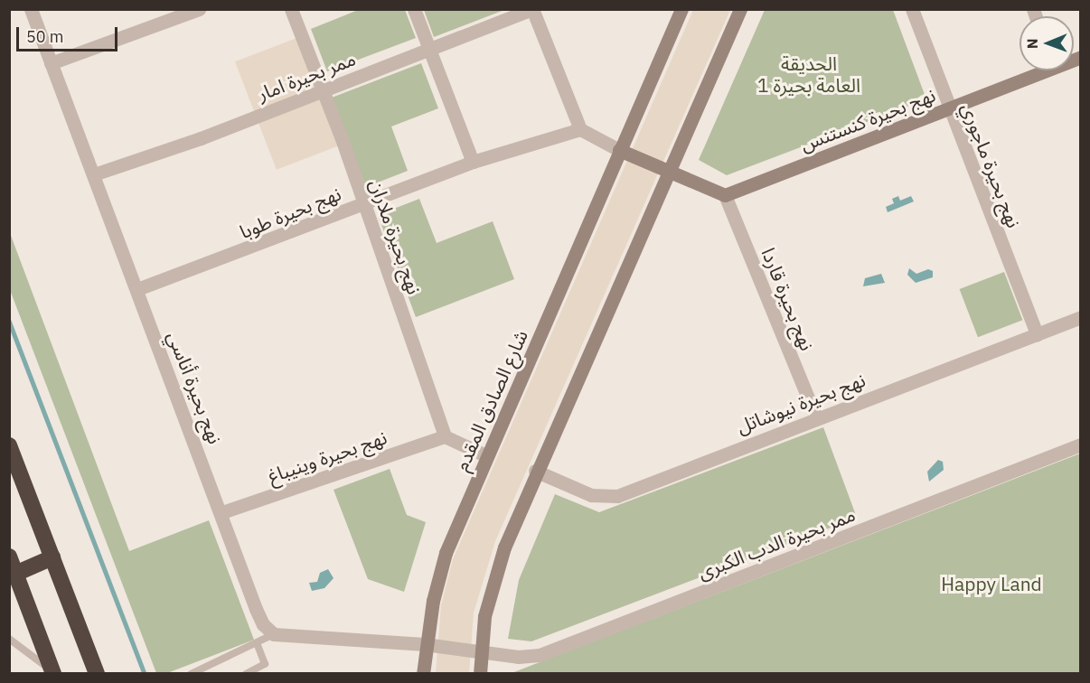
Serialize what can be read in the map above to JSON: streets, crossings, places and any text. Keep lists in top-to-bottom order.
{
  "streets": {
    "main road": ["نهج بحيرة كنستنس", "شارع الصادق المقدم"],
    "street": [
      "ممر بحيرة امار",
      "نهج بحيرة ماجوري",
      "نهج بحيرة طوبا",
      "نهج بحيرة ملاران",
      "نهج بحيرة قاردا",
      "نهج بحيرة أناسي",
      "نهج بحيرة نيوشاتل",
      "نهج بحيرة وينيباغ",
      "ممر بحيرة الدب الكبرى"
    ]
  },
  "crossings": [
    ["ممر بحيرة امار", "نهج بحيرة ملاران"],
    ["ممر بحيرة امار", "نهج بحيرة أناسي"],
    ["نهج بحيرة كنستنس", "نهج بحيرة ماجوري"],
    ["نهج بحيرة كنستنس", "نهج بحيرة قاردا"],
    ["نهج بحيرة ماجوري", "نهج بحيرة نيوشاتل"],
    ["نهج بحيرة طوبا", "نهج بحيرة ملاران"],
    ["نهج بحيرة طوبا", "نهج بحيرة أناسي"],
    ["نهج بحيرة ملاران", "نهج بحيرة وينيباغ"],
    ["نهج بحيرة قاردا", "نهج بحيرة نيوشاتل"],
    ["نهج بحيرة أناسي", "نهج بحيرة وينيباغ"],
    ["شارع الصادق المقدم", "ممر بحيرة الدب الكبرى"]
  ],
  "parks": ["الحديقة العامة بحيرة 1", "Happy Land"],
  "scale_bar": "50 m",
  "north": "left"
}
